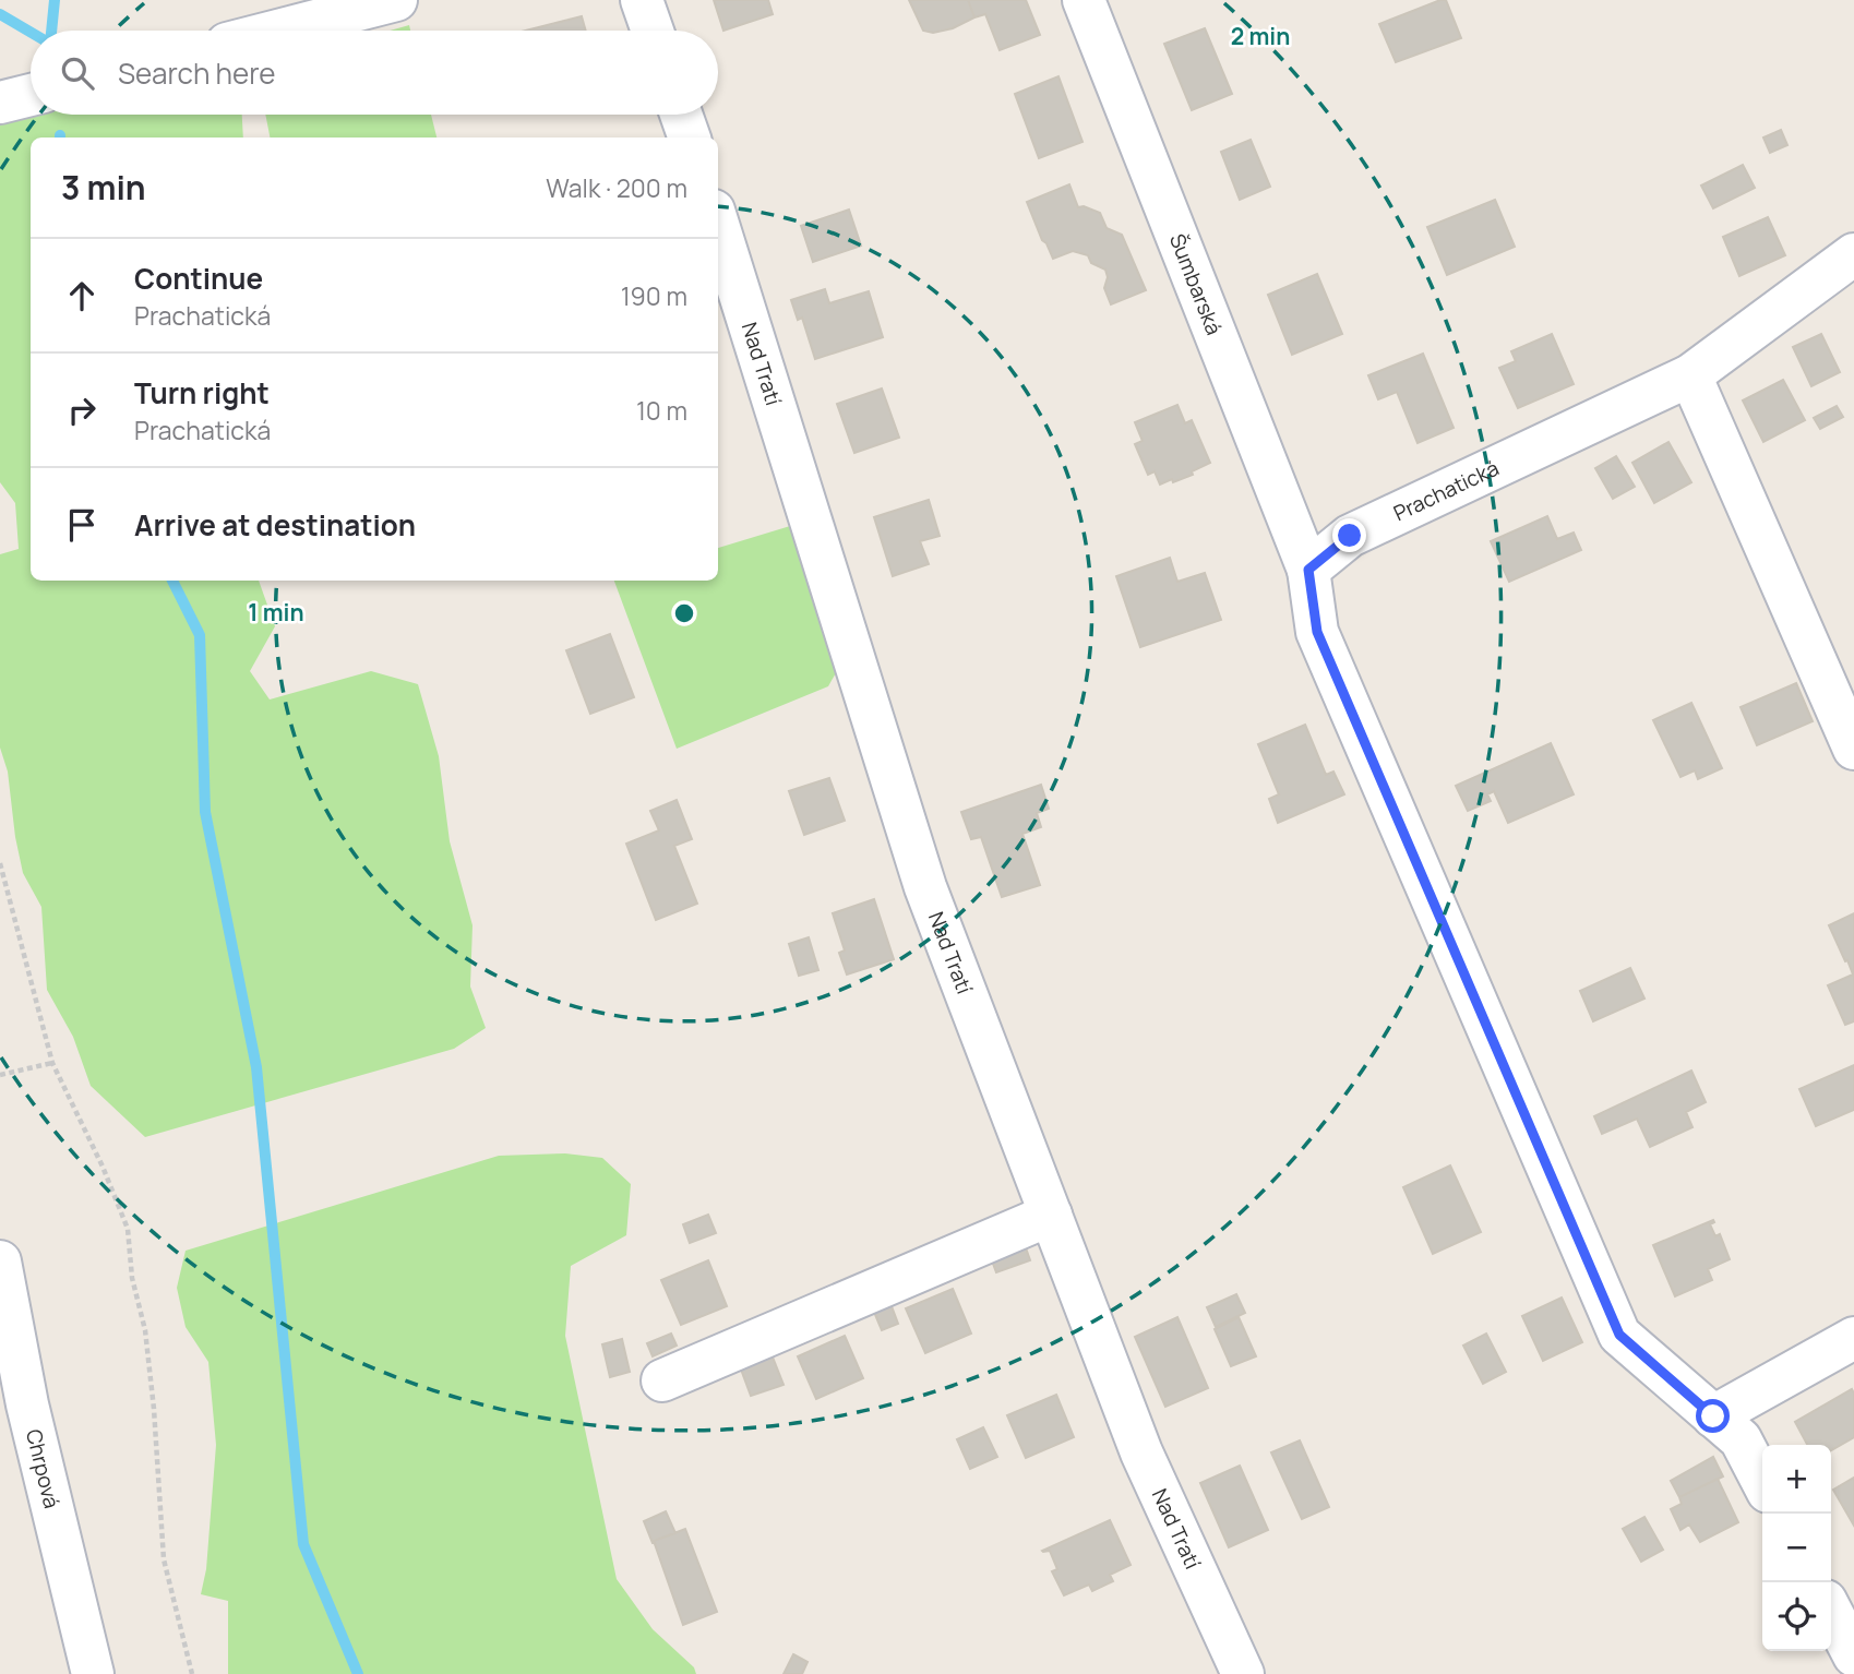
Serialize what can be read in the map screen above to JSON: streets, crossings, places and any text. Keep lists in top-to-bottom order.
{
  "streets": {
    "street": [
      "Šumbarská",
      "Nad Tratí",
      "Prachatická",
      "Chrpová"
    ]
  },
  "crossings": [
    ["Šumbarská", "Prachatická"]
  ],
  "page": {
    "search": "Search here",
    "heading": ["3 min", "Walk · 200 m"],
    "list": [
      ["Continue", "Prachatická", "190 m"],
      ["Turn right", "Prachatická", "10 m"],
      "Arrive at destination"
    ],
    "map_buttons": ["+", "−"]
  },
  "rings": ["2 min", "1 min"]
}
